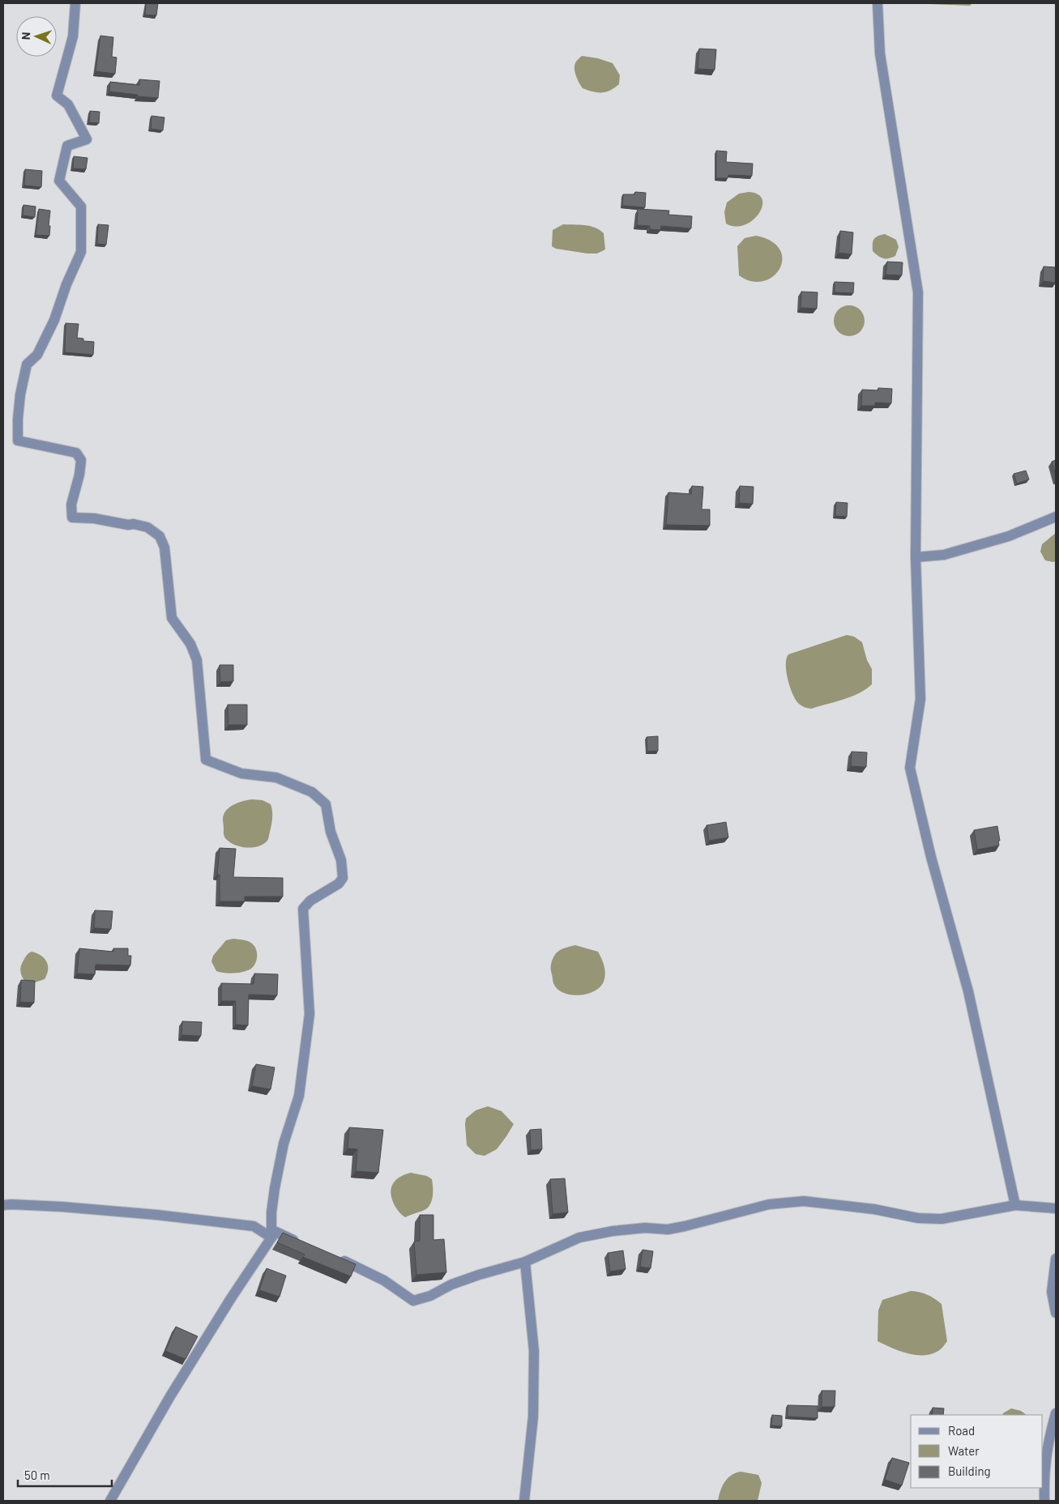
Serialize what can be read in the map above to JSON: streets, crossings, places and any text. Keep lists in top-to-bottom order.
{
  "legend": ["Road", "Water", "Building"],
  "scale_bar": "50 m",
  "north": "left"
}
